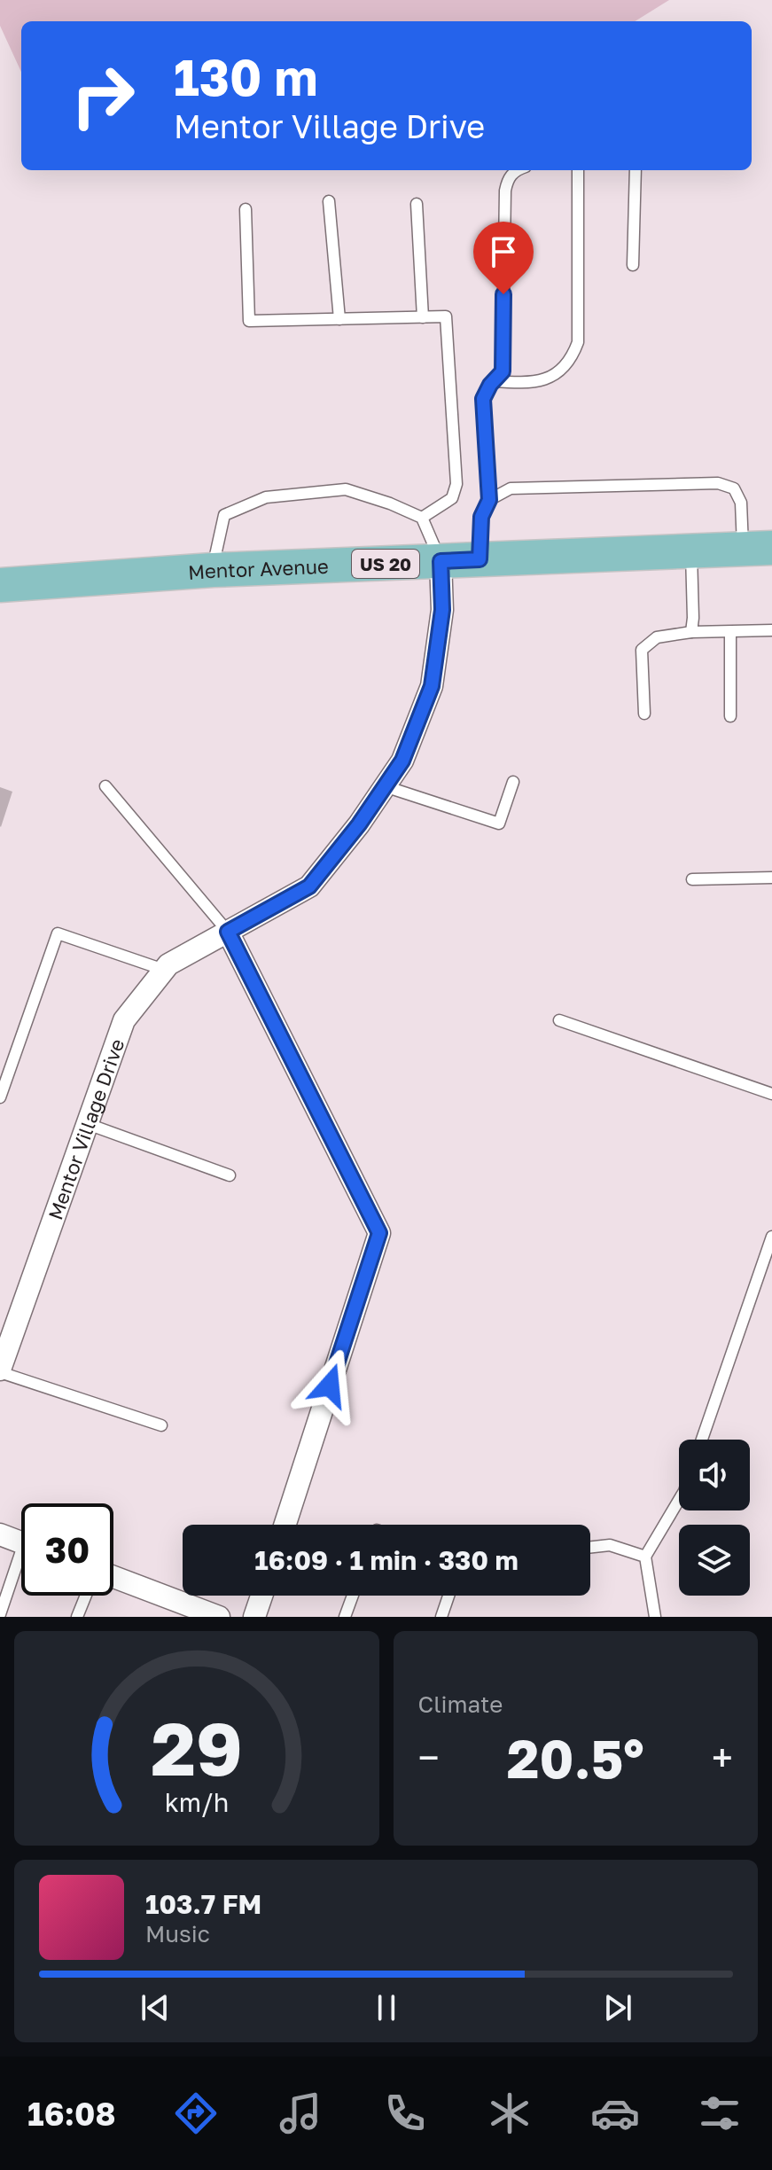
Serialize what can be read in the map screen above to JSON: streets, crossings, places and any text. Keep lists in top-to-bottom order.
{
  "streets": {
    "main road": ["US 20", "Mentor Avenue"],
    "street": ["Mentor Village Drive"]
  },
  "crossings": [
    ["Mentor Avenue", "Mentor Village Drive"]
  ],
  "page": {
    "turn": ["130 m", "Mentor Village Drive"],
    "limit": "30",
    "trip": "16:09 · 1 min · 330 m",
    "tile": "Climate",
    "heat": ["−", "20.5°", "+"],
    "song": ["103.7 FM", "Music"],
    "tabs": "16:08",
    "gauge": ["29", "km/h"]
  }
}
